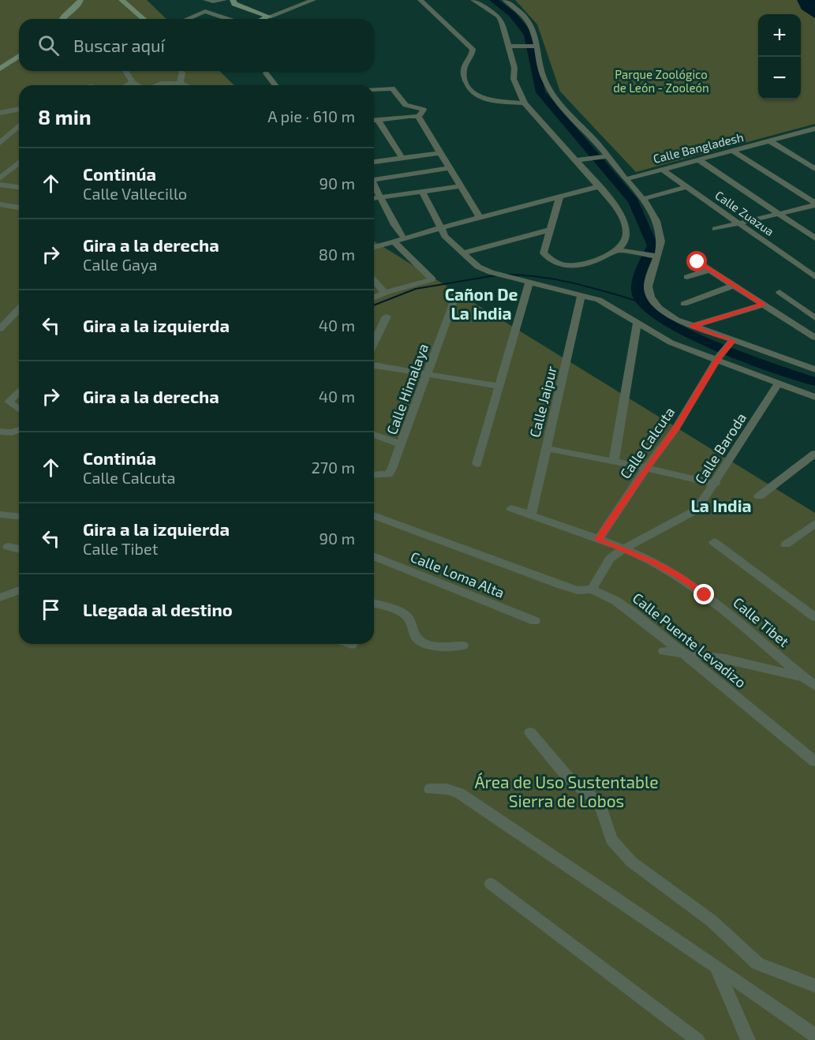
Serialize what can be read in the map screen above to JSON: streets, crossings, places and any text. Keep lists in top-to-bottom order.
{
  "streets": {
    "street": [
      "Calle Bangladesh",
      "Calle Zuazua",
      "Calle Himalaya",
      "Calle Jaipur",
      "Calle Calcuta",
      "Calle Baroda",
      "Calle Loma Alta",
      "Calle Tibet",
      "Calle Puente Levadizo"
    ]
  },
  "crossings": [
    ["Calle Bangladesh", "Calle Zuazua"],
    ["Calle Jaipur", "Calle Tibet"],
    ["Calle Calcuta", "Calle Tibet"],
    ["Calle Baroda", "Calle Tibet"],
    ["Calle Baroda", "Calle Puente Levadizo"]
  ],
  "districts": ["Cañon De La India", "La India"],
  "parks": ["Parque Zoológico de León - Zooleón", "Área de Uso Sustentable Sierra de Lobos"],
  "page": {
    "map_buttons": ["+", "−"],
    "search": "Buscar aquí",
    "heading": ["8 min", "A pie · 610 m"],
    "list": [
      ["Continúa", "Calle Vallecillo", "90 m"],
      ["Gira a la derecha", "Calle Gaya", "80 m"],
      ["Gira a la izquierda", "40 m"],
      ["Gira a la derecha", "40 m"],
      ["Continúa", "Calle Calcuta", "270 m"],
      ["Gira a la izquierda", "Calle Tibet", "90 m"],
      "Llegada al destino"
    ]
  }
}
